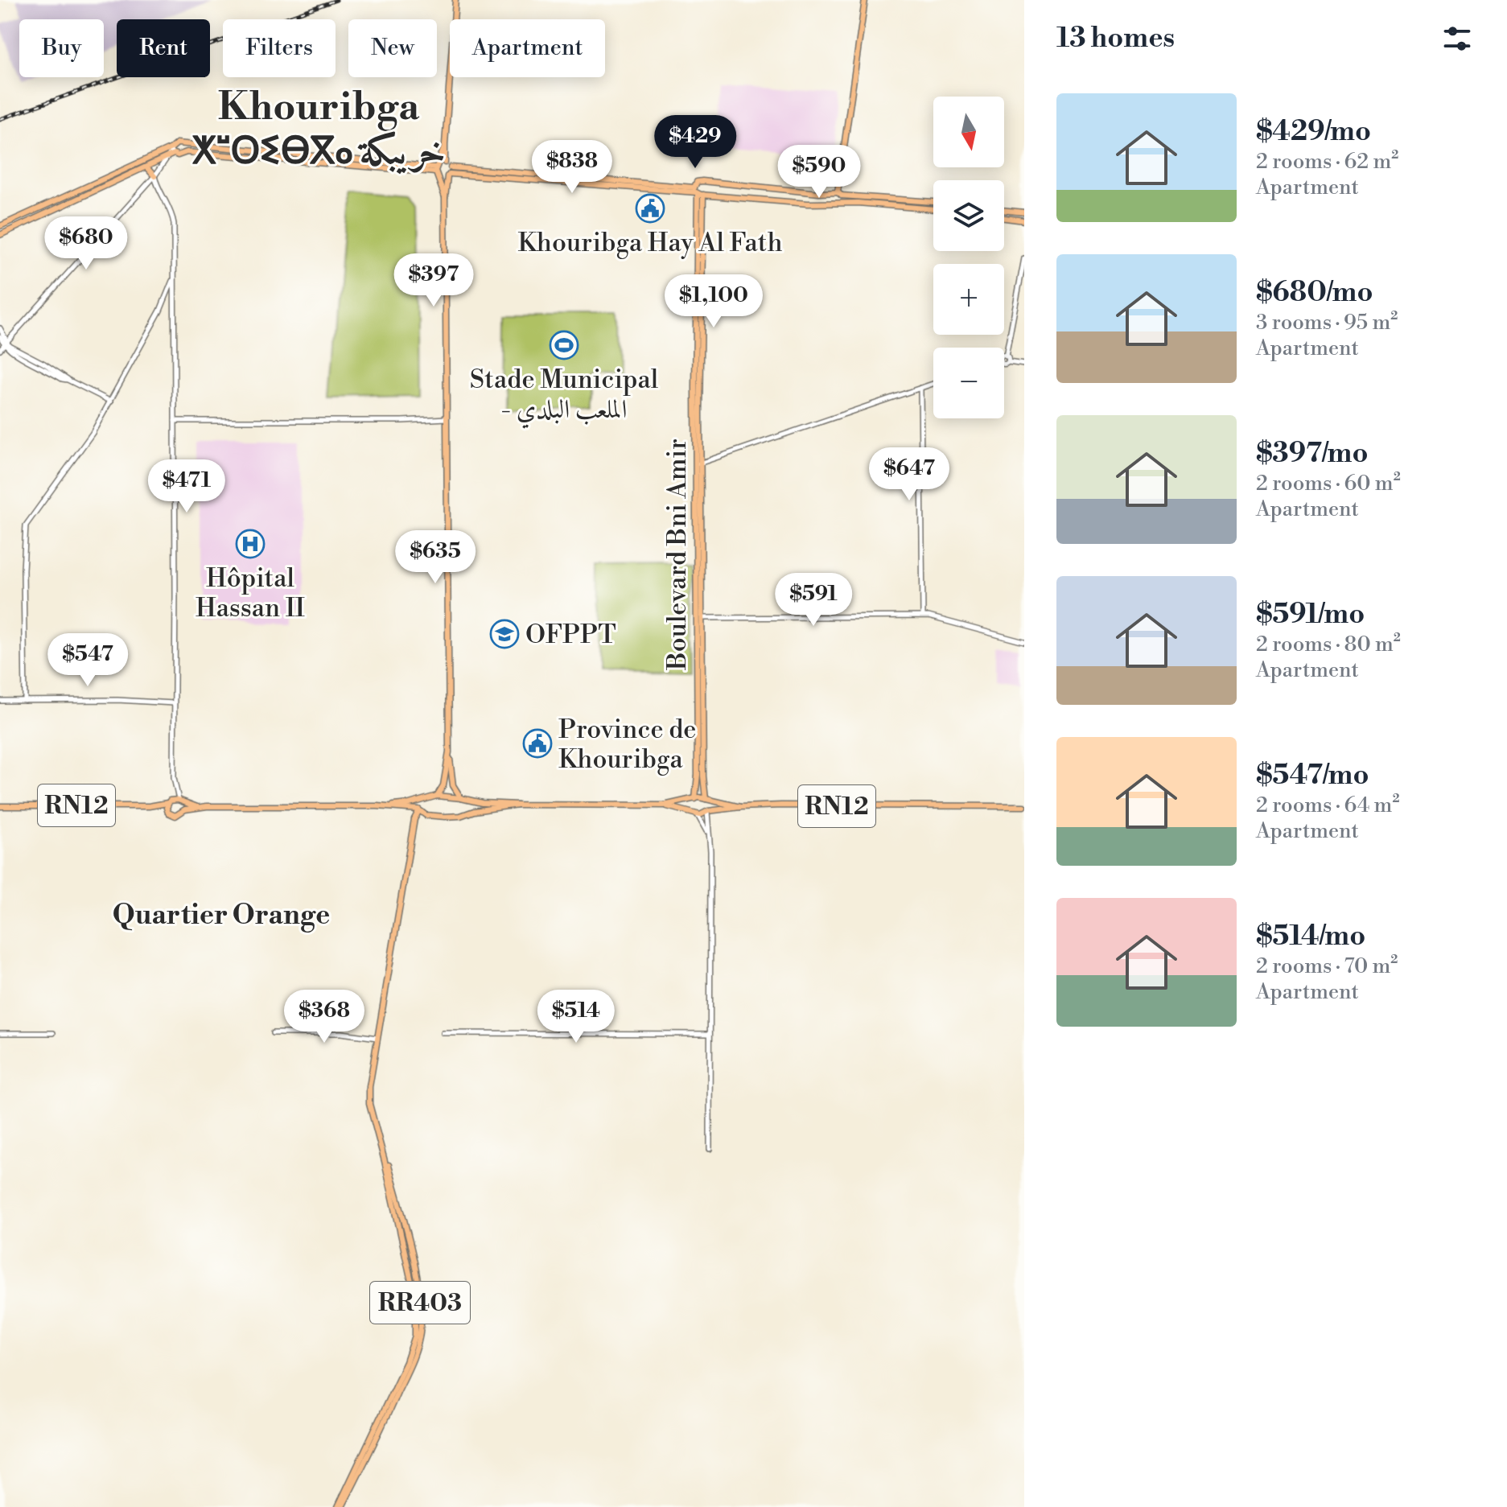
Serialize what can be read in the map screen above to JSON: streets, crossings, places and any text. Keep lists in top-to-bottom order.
{
  "streets": {
    "main road": ["Boulevard Bni Amir", "RN12", "RR403"]
  },
  "crossings": [
    ["Boulevard Bni Amir", "RN12"],
    ["RN12", "RR403"]
  ],
  "districts": ["Khouribga ⵅⵯⵔⵉⴱⴳⴰ خريبكة", "Quartier Orange"],
  "places": {
    "public building": ["Khouribga Hay Al Fath", "Province de Khouribga"],
    "sports": ["Stade Municipal - الملعب البلدي"],
    "hospital": ["Hôpital Hassan II"],
    "school or university": ["OFPPT"]
  },
  "north": "bottom",
  "page": {
    "heading": "13 homes",
    "chip": [
      "Buy",
      "Rent",
      "Filters",
      "New",
      "Apartment"
    ],
    "list": [
      {
        "name": "$429/mo",
        "note": "2 rooms · 62 m² · Apartment"
      },
      {
        "name": "$680/mo",
        "note": "3 rooms · 95 m² · Apartment"
      },
      {
        "name": "$397/mo",
        "note": "2 rooms · 60 m² · Apartment"
      },
      {
        "name": "$591/mo",
        "note": "2 rooms · 80 m² · Apartment"
      },
      {
        "name": "$547/mo",
        "note": "2 rooms · 64 m² · Apartment"
      },
      {
        "name": "$514/mo",
        "note": "2 rooms · 70 m² · Apartment"
      }
    ],
    "map_buttons": ["+", "−"],
    "price": [
      "$429",
      "$838",
      "$590",
      "$680",
      "$397",
      "$1,100",
      "$647",
      "$471",
      "$635",
      "$591",
      "$547",
      "$368",
      "$514"
    ]
  }
}
